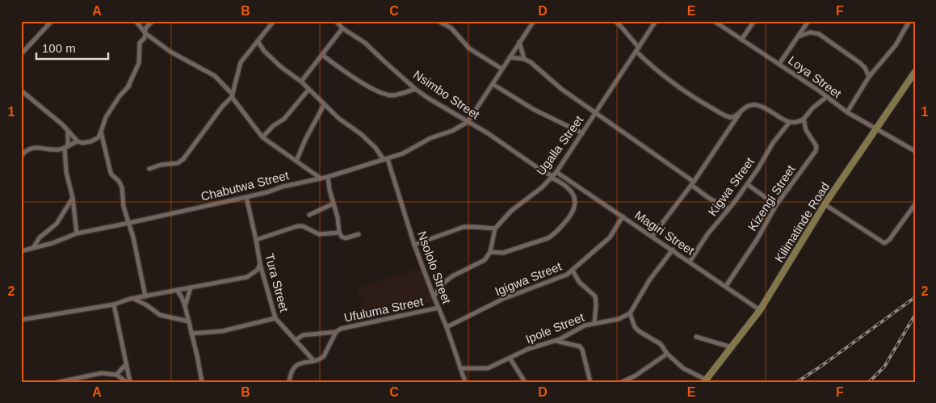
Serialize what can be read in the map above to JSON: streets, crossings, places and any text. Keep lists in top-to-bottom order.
{
  "streets": {
    "main road": ["Kilimatinde Road"],
    "street": [
      "Loya Street",
      "Nsimbo Street",
      "Ugalla Street",
      "Chabutwa Street",
      "Kigwa Street",
      "Kizengi Street",
      "Magiri Street",
      "Nsololo Street",
      "Igigwa Street",
      "Tura Street",
      "Ufuluma Street",
      "Ipole Street"
    ]
  },
  "crossings": [
    ["Loya Street", "Kilimatinde Road"],
    ["Nsimbo Street", "Ugalla Street"],
    ["Nsimbo Street", "Chabutwa Street"],
    ["Ugalla Street", "Magiri Street"],
    ["Chabutwa Street", "Nsololo Street"],
    ["Chabutwa Street", "Tura Street"],
    ["Kigwa Street", "Magiri Street"],
    ["Kizengi Street", "Magiri Street"],
    ["Kilimatinde Road", "Magiri Street"],
    ["Magiri Street", "Igigwa Street"],
    ["Nsololo Street", "Igigwa Street"],
    ["Nsololo Street", "Ufuluma Street"],
    ["Nsololo Street", "Ipole Street"],
    ["Tura Street", "Ufuluma Street"]
  ],
  "scale_bar": "100 m",
  "grid": {
    "columns": [
      "A",
      "B",
      "C",
      "D",
      "E",
      "F"
    ],
    "rows": ["1", "2"]
  }
}
